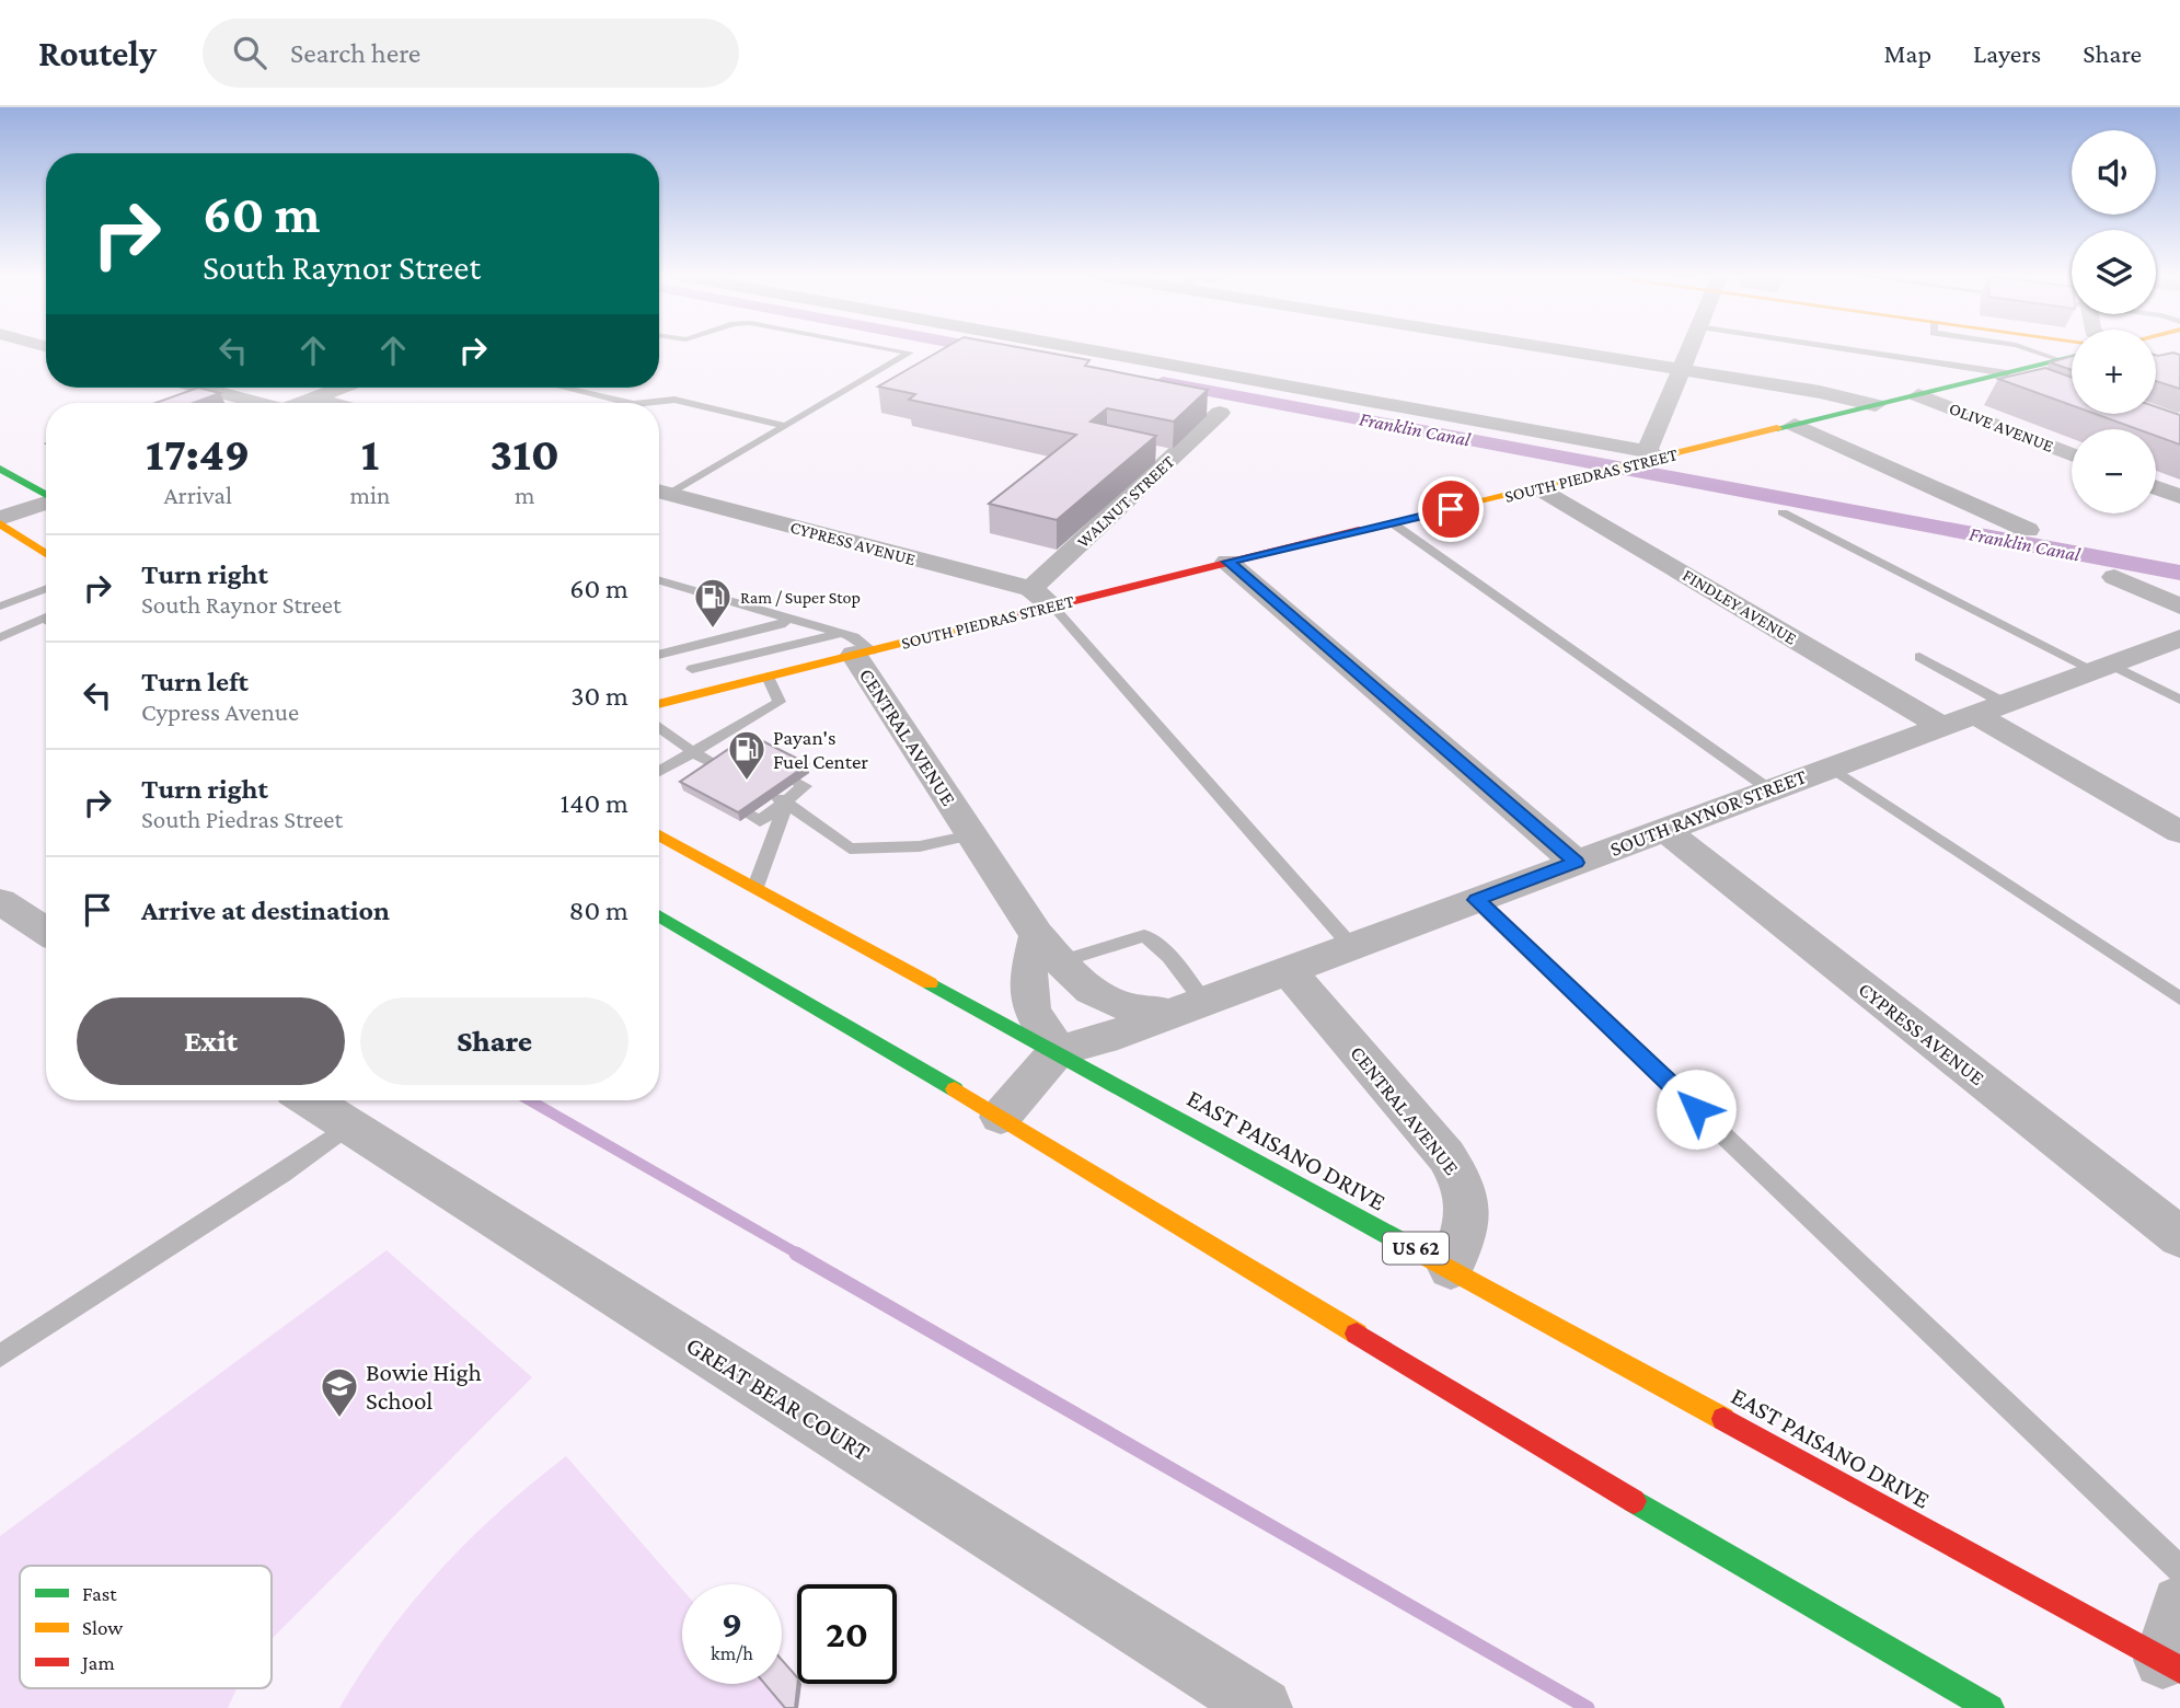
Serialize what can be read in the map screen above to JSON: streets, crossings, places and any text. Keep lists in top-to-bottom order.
{
  "streets": {
    "main road": ["SOUTH PIEDRAS STREET", "EAST PAISANO DRIVE", "US 62"],
    "street": [
      "OLIVE AVENUE",
      "WALNUT STREET",
      "CYPRESS AVENUE",
      "FINDLEY AVENUE",
      "CENTRAL AVENUE",
      "SOUTH RAYNOR STREET",
      "GREAT BEAR COURT"
    ]
  },
  "crossings": [
    ["OLIVE AVENUE", "SOUTH PIEDRAS STREET"],
    ["SOUTH PIEDRAS STREET", "CYPRESS AVENUE"],
    ["SOUTH PIEDRAS STREET", "FINDLEY AVENUE"],
    ["SOUTH PIEDRAS STREET", "CENTRAL AVENUE"],
    ["WALNUT STREET", "CYPRESS AVENUE"],
    ["CYPRESS AVENUE", "SOUTH RAYNOR STREET"],
    ["FINDLEY AVENUE", "SOUTH RAYNOR STREET"],
    ["CENTRAL AVENUE", "SOUTH RAYNOR STREET"],
    ["CENTRAL AVENUE", "EAST PAISANO DRIVE"],
    ["SOUTH RAYNOR STREET", "EAST PAISANO DRIVE"]
  ],
  "water": ["Franklin Canal"],
  "places": {
    "fuel station": ["Ram / Super Stop", "Payan's Fuel Center"],
    "school or university": ["Bowie High School"]
  },
  "legend": ["Fast", "Slow", "Jam"],
  "page": {
    "header": "Routely",
    "search": "Search here",
    "nav": ["Map", "Layers", "Share"],
    "map_buttons": ["+", "−"],
    "turn": ["60 m", "South Raynor Street"],
    "eta": [
      "17:49",
      "Arrival",
      "1",
      "min",
      "310",
      "m"
    ],
    "list": [
      {
        "name": "Turn right",
        "note": "South Raynor Street",
        "value": "60 m"
      },
      {
        "name": "Turn left",
        "note": "Cypress Avenue",
        "value": "30 m"
      },
      {
        "name": "Turn right",
        "note": "South Piedras Street",
        "value": "140 m"
      },
      {
        "name": "Arrive at destination",
        "value": "80 m"
      }
    ],
    "buttons": ["Exit", "Share"],
    "speed": "9 km/h",
    "limit": "20"
  }
}
